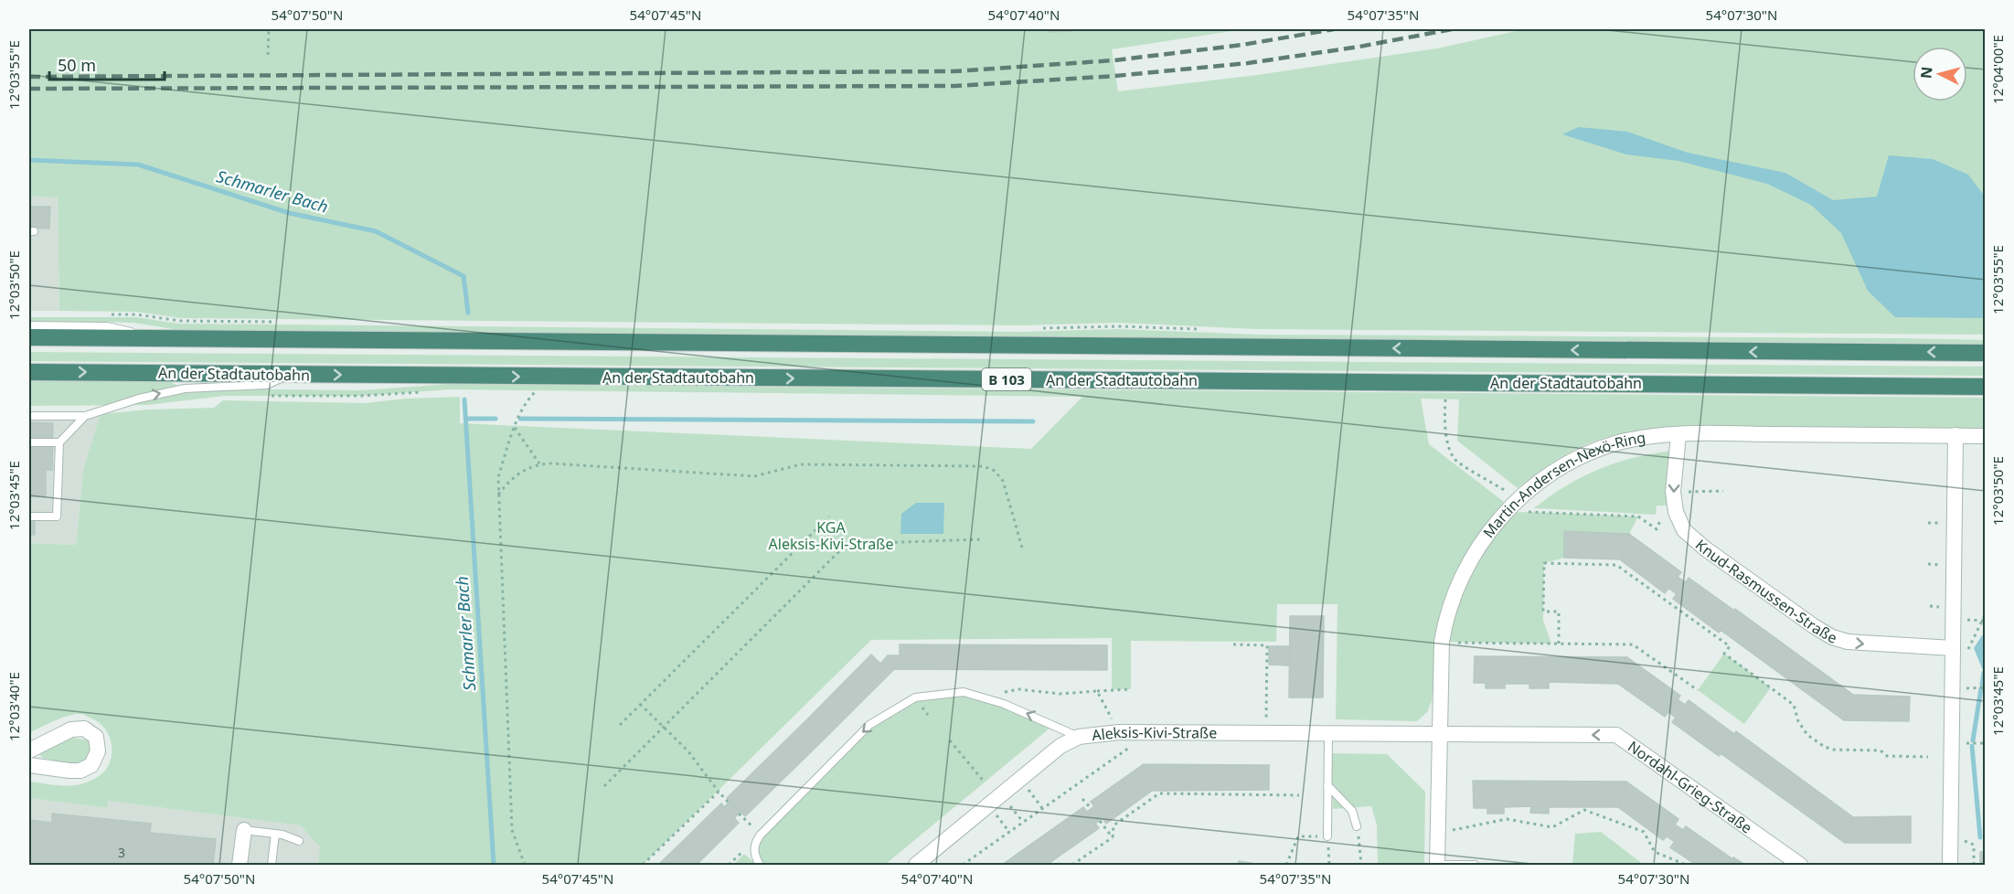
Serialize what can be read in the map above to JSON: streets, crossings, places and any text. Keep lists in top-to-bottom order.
{
  "streets": {
    "highway": ["An der Stadtautobahn", "B 103"],
    "street": [
      "Martin-Andersen-Nexö-Ring",
      "Knud-Rasmussen-Straße",
      "Aleksis-Kivi-Straße",
      "Nordahl-Grieg-Straße"
    ]
  },
  "crossings": [
    ["Martin-Andersen-Nexö-Ring", "Knud-Rasmussen-Straße"],
    ["Martin-Andersen-Nexö-Ring", "Aleksis-Kivi-Straße"],
    ["Martin-Andersen-Nexö-Ring", "Nordahl-Grieg-Straße"],
    ["Aleksis-Kivi-Straße", "Nordahl-Grieg-Straße"]
  ],
  "one_way": ["Knud-Rasmussen-Straße", "Nordahl-Grieg-Straße"],
  "water": ["Schmarler Bach"],
  "parks": ["KGA Aleksis-Kivi-Straße"],
  "house_numbers": ["3"],
  "scale_bar": "50 m",
  "north": "left",
  "coordinates": [
    "54°07'50\"N",
    "54°07'45\"N",
    "54°07'40\"N",
    "54°07'35\"N",
    "54°07'30\"N",
    "12°04'00\"E",
    "12°03'55\"E",
    "12°03'50\"E",
    "12°03'45\"E",
    "12°03'40\"E"
  ]
}
